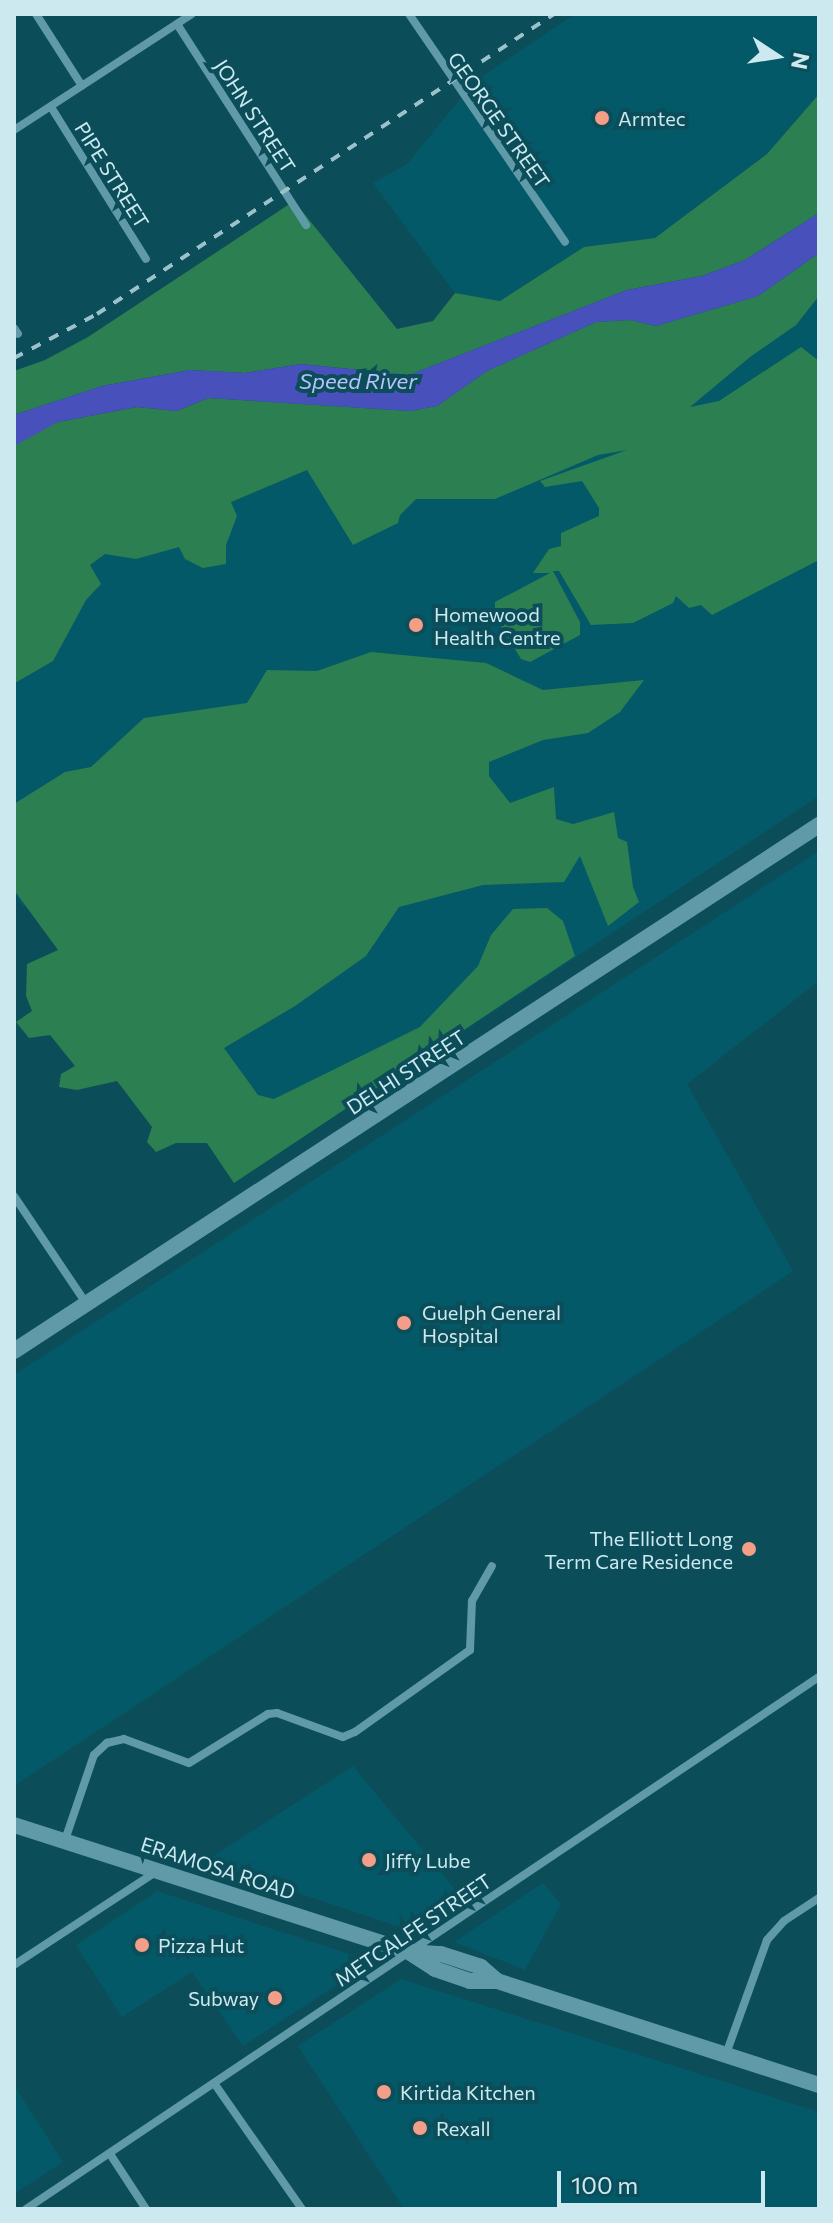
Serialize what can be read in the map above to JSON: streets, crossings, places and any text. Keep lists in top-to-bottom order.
{
  "streets": {
    "street": [
      "JOHN STREET",
      "GEORGE STREET",
      "PIPE STREET",
      "DELHI STREET",
      "ERAMOSA ROAD",
      "METCALFE STREET"
    ]
  },
  "crossings": [
    ["ERAMOSA ROAD", "METCALFE STREET"]
  ],
  "water": ["Speed River"],
  "places": [
    "Armtec",
    "Homewood Health Centre",
    "Guelph General Hospital",
    "The Elliott Long Term Care Residence",
    "Jiffy Lube",
    "Pizza Hut",
    "Subway",
    "Kirtida Kitchen",
    "Rexall"
  ],
  "scale_bar": "100 m",
  "north": "right"
}
